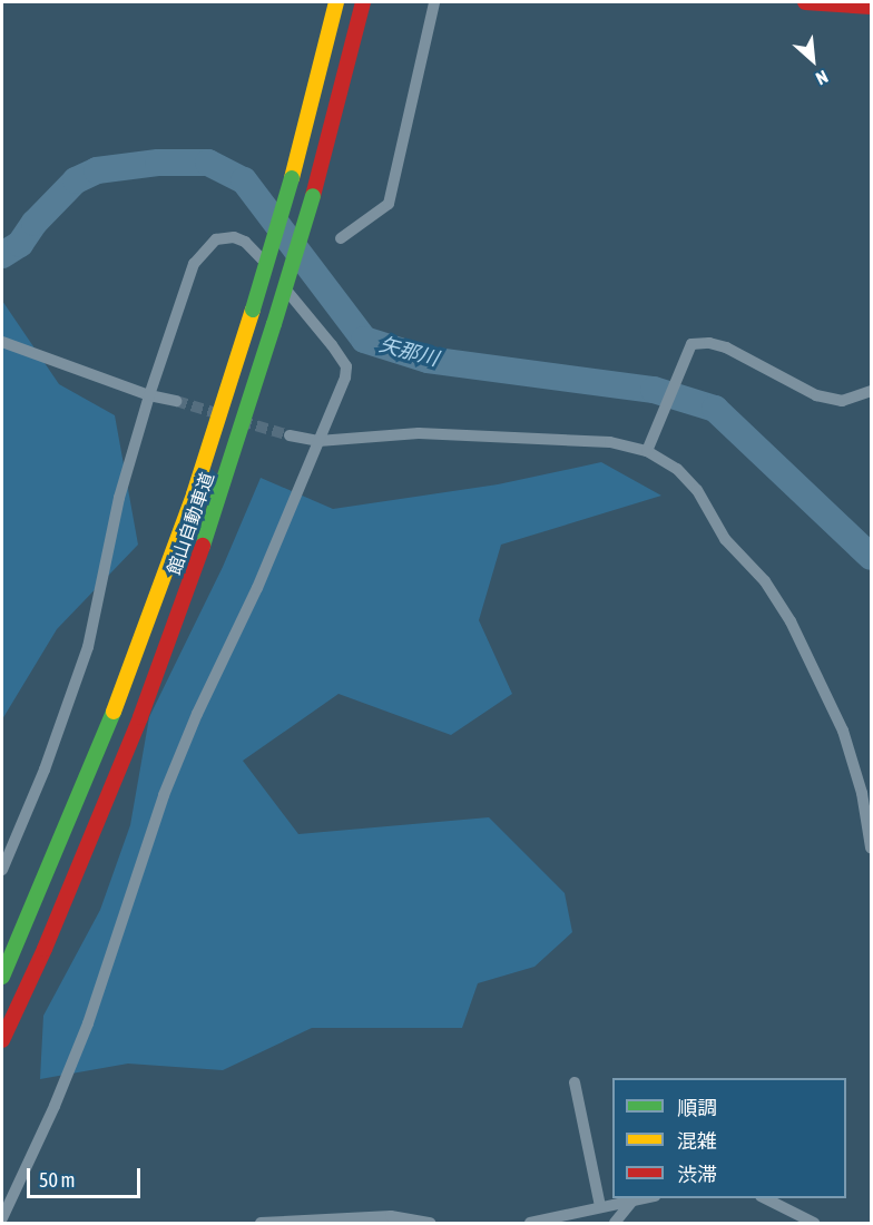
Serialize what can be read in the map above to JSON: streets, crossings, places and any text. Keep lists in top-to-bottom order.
{
  "streets": {
    "main road": ["館山自動車道"]
  },
  "water": ["矢那川"],
  "legend": ["順調", "混雑", "渋滞"],
  "scale_bar": "50 m",
  "north": "bottom right"
}
